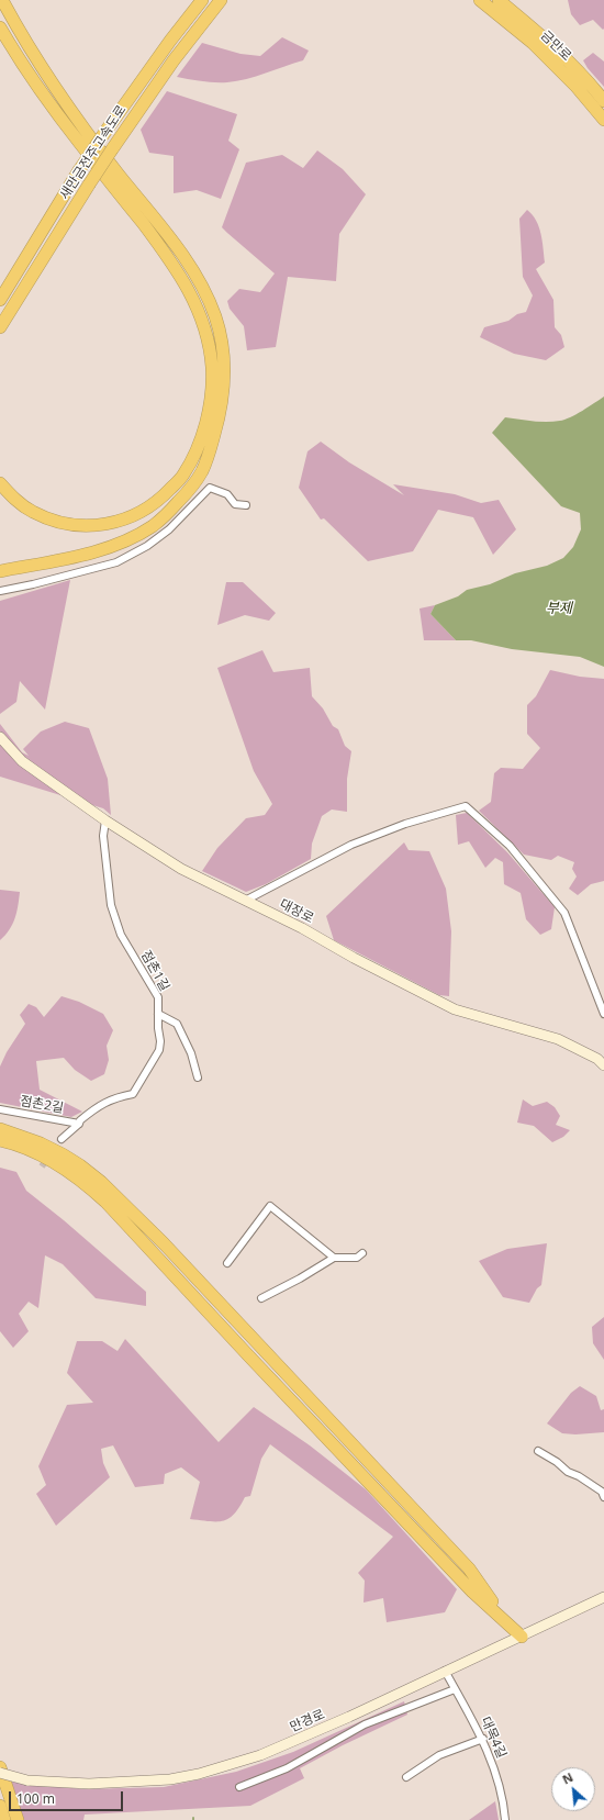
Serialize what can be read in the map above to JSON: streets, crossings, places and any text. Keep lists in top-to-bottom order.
{
  "streets": {
    "highway": ["금만로", "새만금전주고속도로"],
    "street": [
      "대장로",
      "점촌1길",
      "점촌2길",
      "만경로",
      "대목4길"
    ]
  },
  "crossings": [
    ["대장로", "점촌1길"],
    ["점촌1길", "점촌2길"],
    ["만경로", "대목4길"]
  ],
  "water": ["부제"],
  "scale_bar": "100 m",
  "north": "top left"
}
